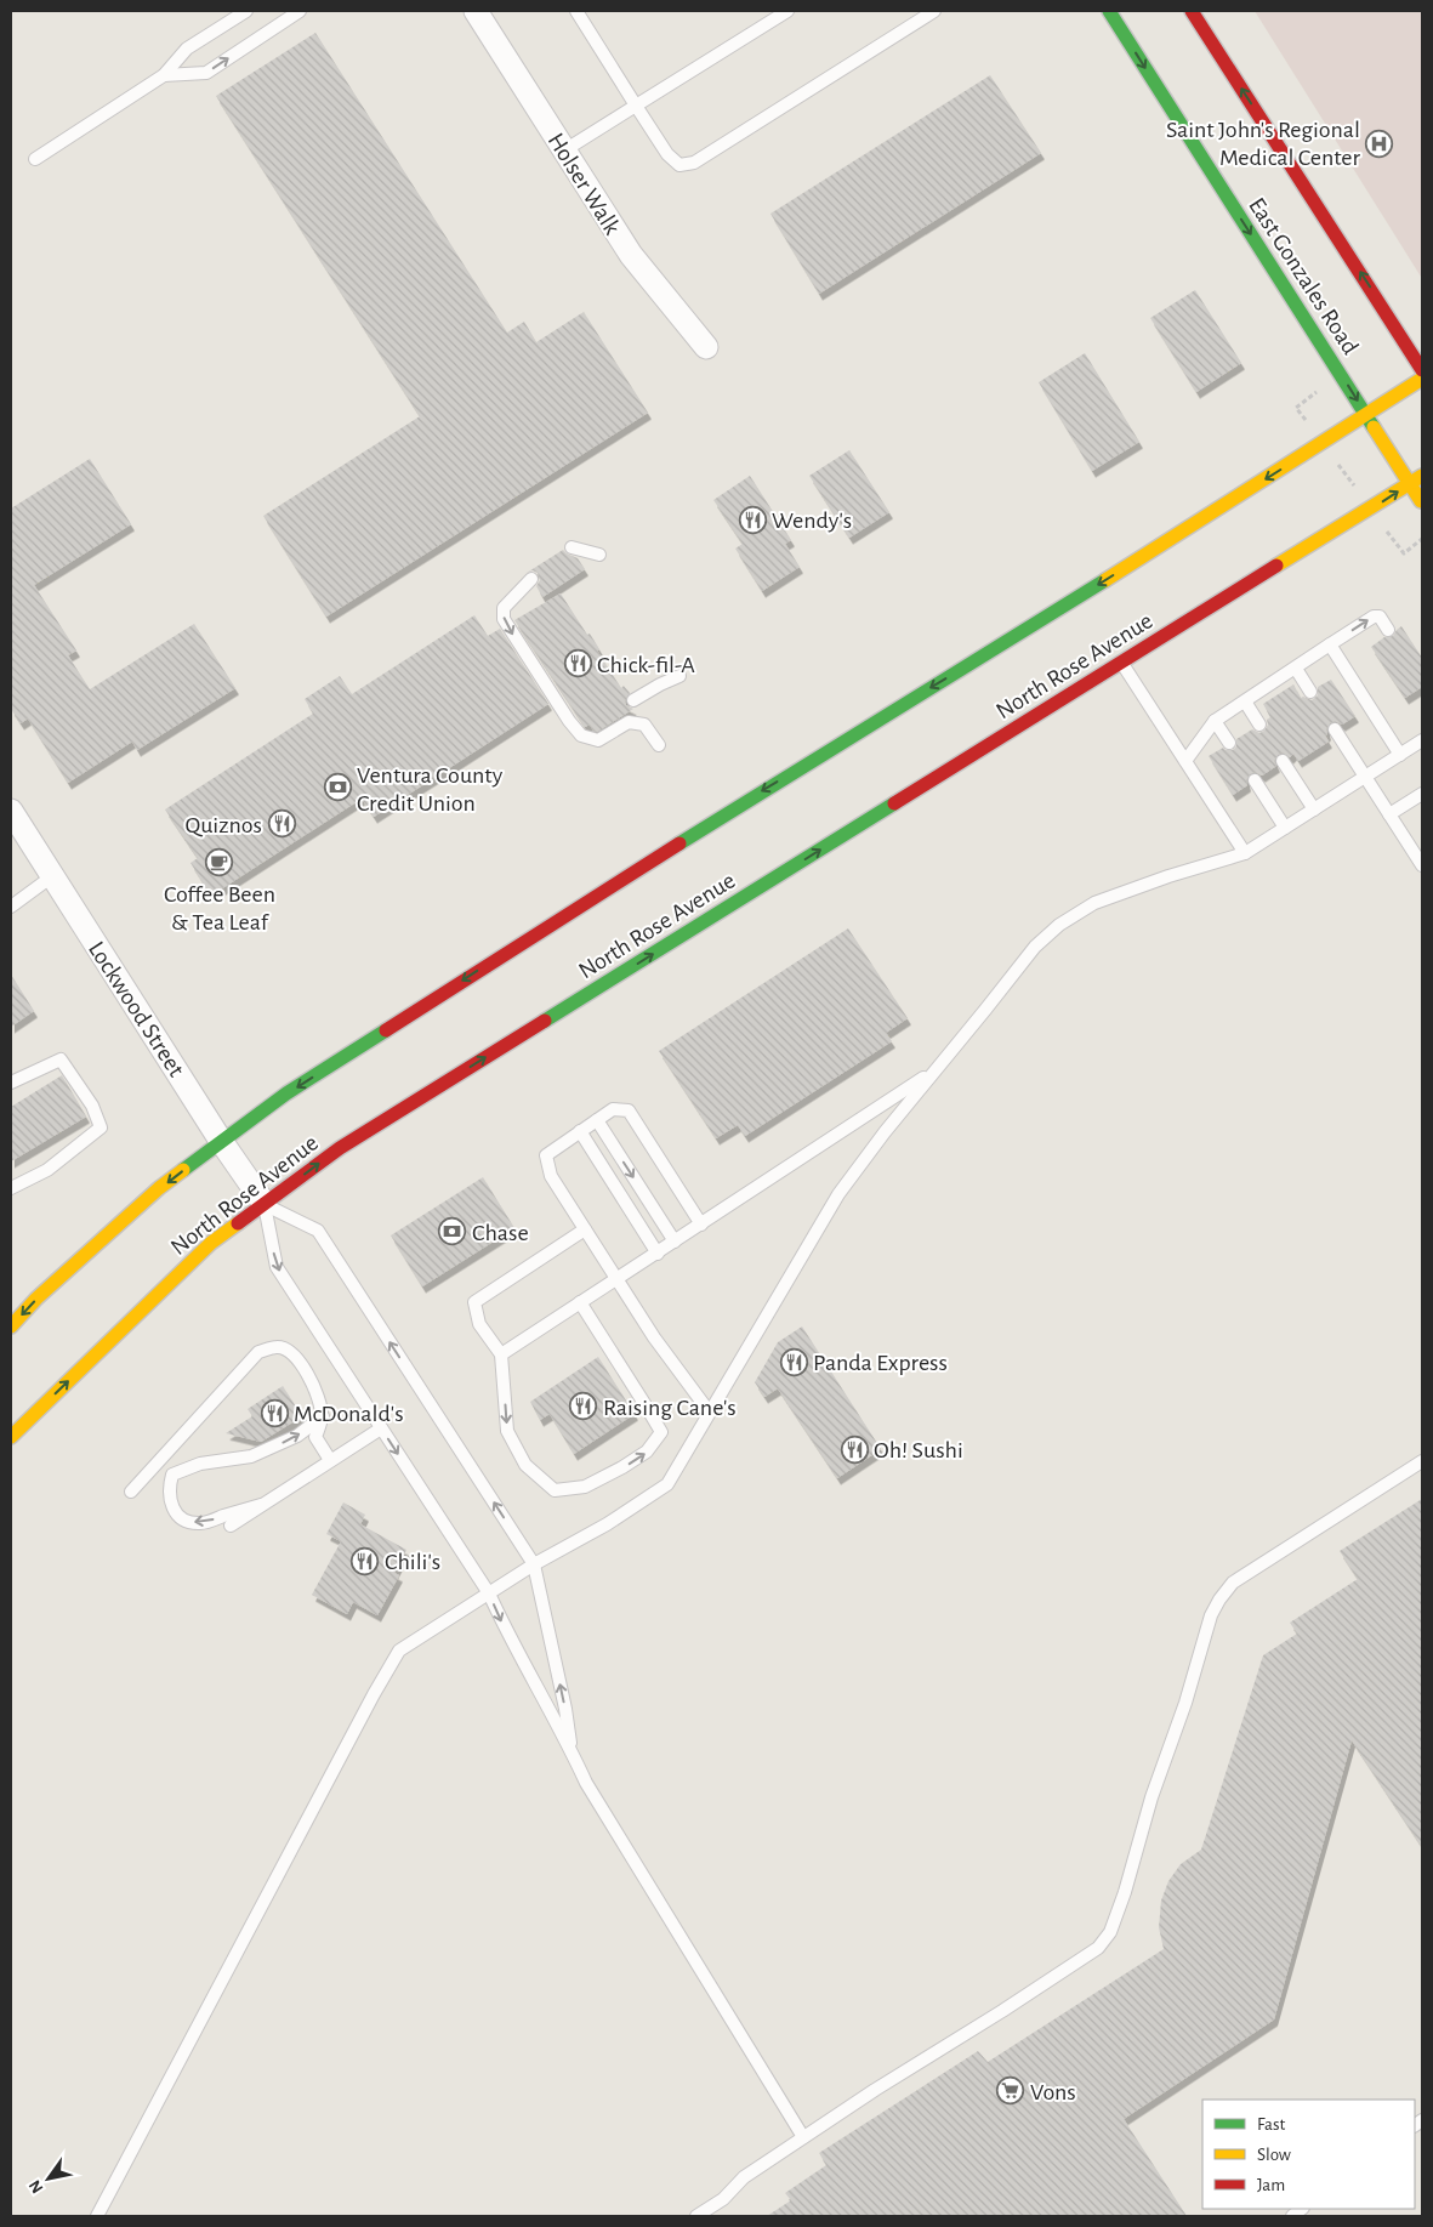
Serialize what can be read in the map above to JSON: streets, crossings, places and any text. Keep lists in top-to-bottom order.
{
  "streets": {
    "main road": ["East Gonzales Road", "North Rose Avenue"],
    "street": ["Holser Walk", "Lockwood Street"]
  },
  "crossings": [
    ["East Gonzales Road", "North Rose Avenue"],
    ["North Rose Avenue", "Lockwood Street"]
  ],
  "places": {
    "hospital": ["Saint John's Regional Medical Center"],
    "restaurant": [
      "Wendy's",
      "Chick-fil-A",
      "Quiznos",
      "Panda Express",
      "Raising Cane's",
      "McDonald's",
      "Oh! Sushi",
      "Chili's"
    ],
    "bank": ["Ventura County Credit Union", "Chase"],
    "cafe": ["Coffee Been & Tea Leaf"],
    "supermarket": ["Vons"]
  },
  "legend": ["Fast", "Slow", "Jam"],
  "north": "bottom left"
}
